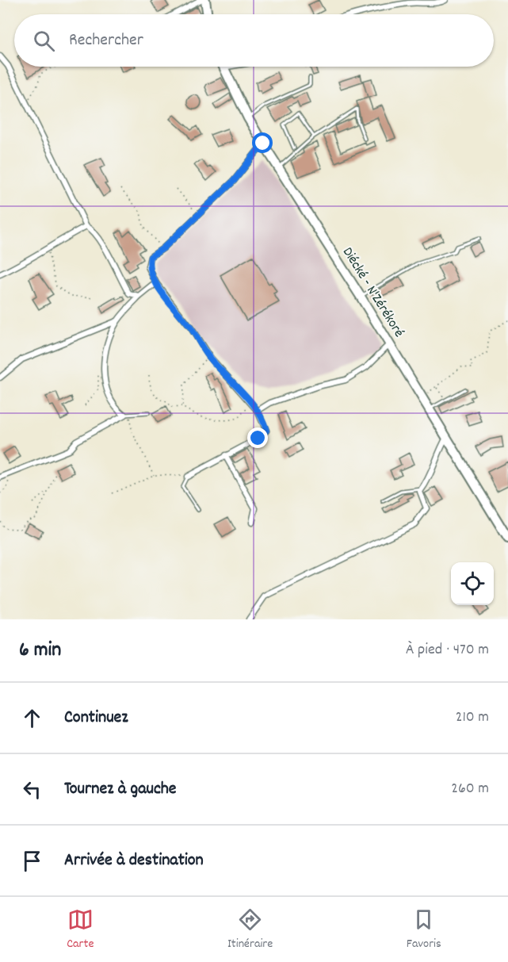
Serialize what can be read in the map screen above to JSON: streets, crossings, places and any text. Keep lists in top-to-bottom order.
{
  "streets": {
    "highway": ["Diécké - N'Zérékoré"]
  },
  "page": {
    "search": "Rechercher",
    "heading": ["6 min", "À pied · 470 m"],
    "list": [
      ["Continuez", "210 m"],
      ["Tournez à gauche", "260 m"],
      "Arrivée à destination"
    ],
    "nav": ["Carte", "Itinéraire", "Favoris"]
  }
}
